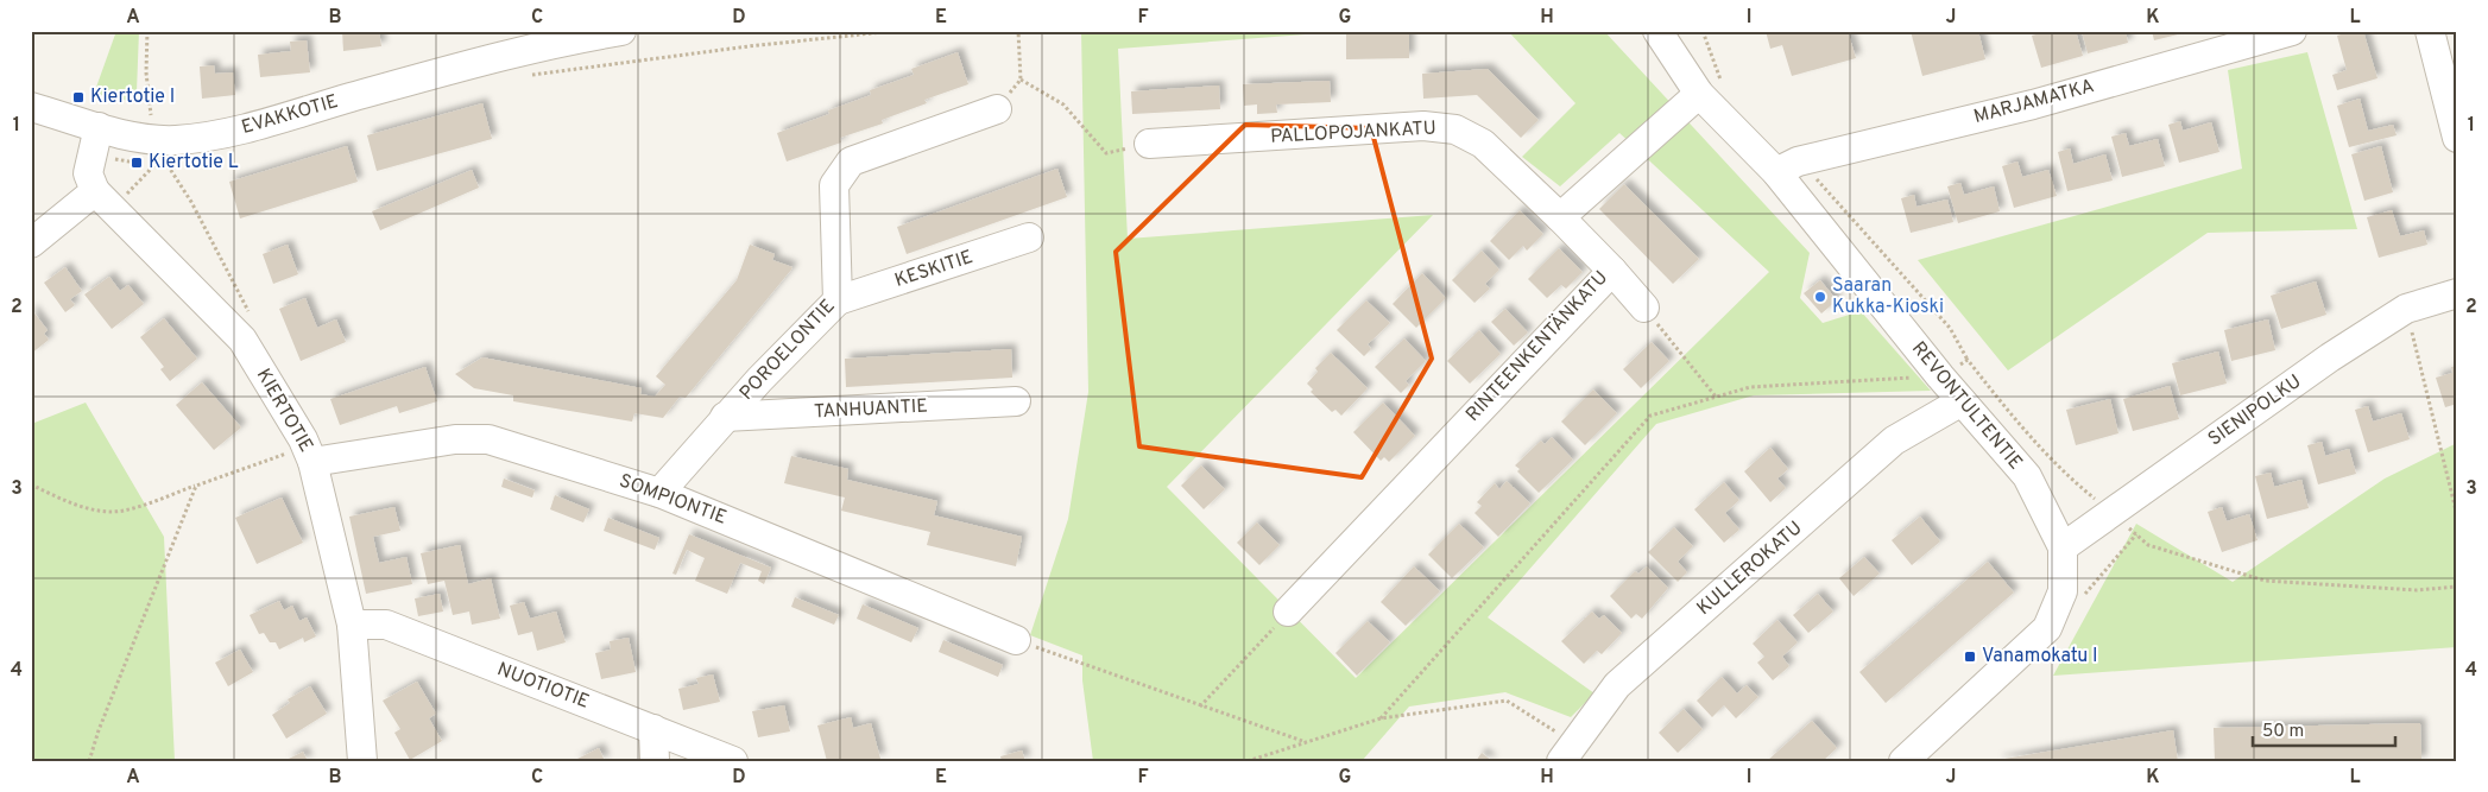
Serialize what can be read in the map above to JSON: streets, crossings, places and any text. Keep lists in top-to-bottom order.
{
  "streets": {
    "street": [
      "MARJAMATKA",
      "EVAKKOTIE",
      "PALLOPOJANKATU",
      "KESKITIE",
      "RINTEENKENTÄNKATU",
      "POROELONTIE",
      "REVONTULTENTIE",
      "TANHUANTIE",
      "KIERTOTIE",
      "SIENIPOLKU",
      "SOMPIONTIE",
      "KULLEROKATU",
      "NUOTIOTIE"
    ]
  },
  "crossings": [
    ["MARJAMATKA", "REVONTULTENTIE"],
    ["PALLOPOJANKATU", "RINTEENKENTÄNKATU"],
    ["KESKITIE", "POROELONTIE"],
    ["POROELONTIE", "TANHUANTIE"],
    ["POROELONTIE", "SOMPIONTIE"],
    ["REVONTULTENTIE", "SIENIPOLKU"],
    ["REVONTULTENTIE", "KULLEROKATU"],
    ["KIERTOTIE", "SOMPIONTIE"],
    ["KIERTOTIE", "NUOTIOTIE"]
  ],
  "places": {
    "transit": ["Kiertotie I", "Kiertotie L", "Vanamokatu I"],
    "other": ["Saaran Kukka-Kioski"]
  },
  "scale_bar": "50 m",
  "grid": {
    "columns": [
      "A",
      "B",
      "C",
      "D",
      "E",
      "F",
      "G",
      "H",
      "I",
      "J",
      "K",
      "L"
    ],
    "rows": [
      "1",
      "2",
      "3",
      "4"
    ]
  }
}
